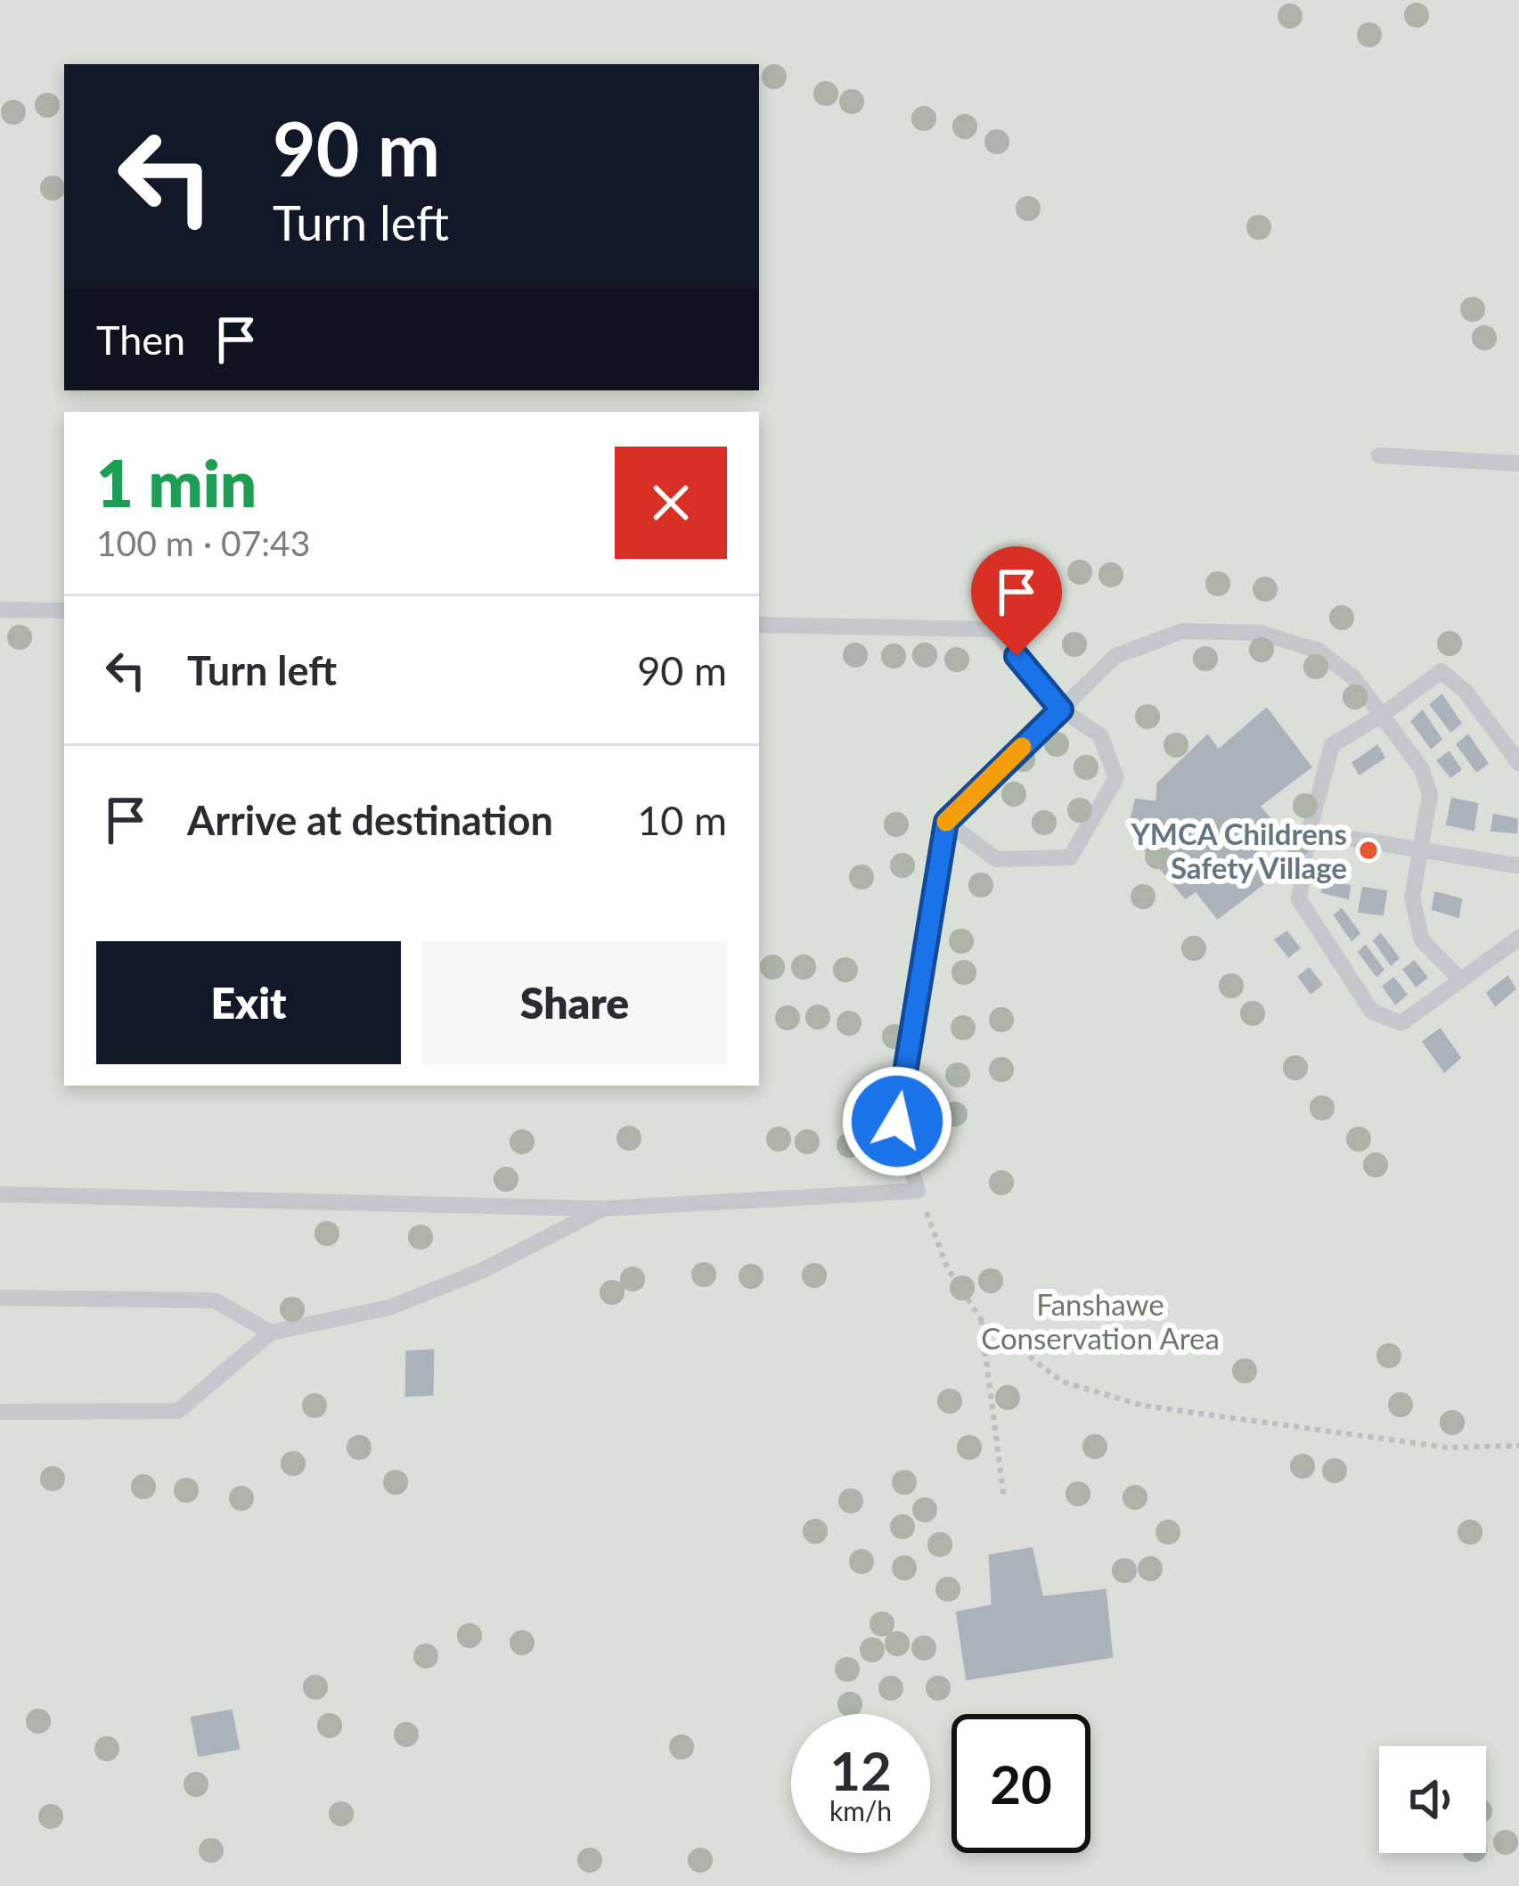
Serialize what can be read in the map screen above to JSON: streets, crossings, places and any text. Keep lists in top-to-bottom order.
{
  "parks": ["Fanshawe Conservation Area"],
  "places": ["YMCA Childrens Safety Village"],
  "page": {
    "turn": ["90 m", "Turn left"],
    "then": "Then",
    "heading": ["1 min", "100 m · 07:43"],
    "list": [
      {
        "name": "Turn left",
        "value": "90 m"
      },
      {
        "name": "Arrive at destination",
        "value": "10 m"
      }
    ],
    "buttons": ["Exit", "Share"],
    "speed": "12 km/h",
    "limit": "20"
  }
}
